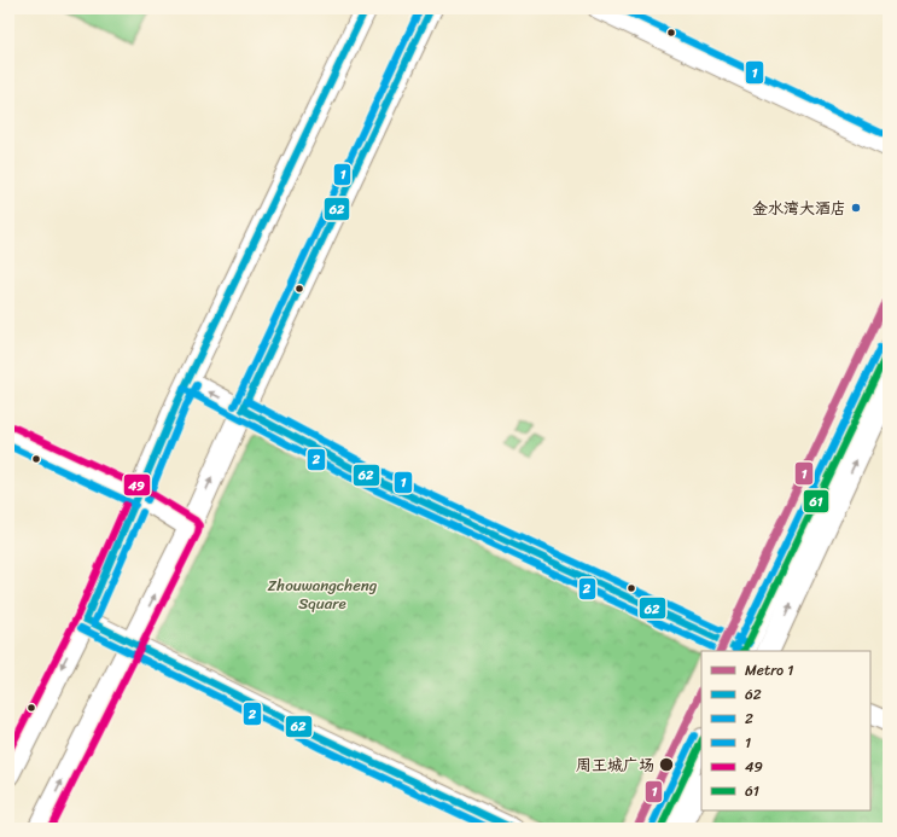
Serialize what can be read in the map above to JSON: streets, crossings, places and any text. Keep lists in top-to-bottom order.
{
  "parks": ["Zhouwangcheng Square"],
  "places": ["金水湾大酒店", "周王城广场"],
  "lines": [
    "transit line 62",
    "transit line 1",
    "metro line 1",
    "transit line 61",
    "transit line 2",
    "transit line 49"
  ],
  "legend": [
    "Metro 1",
    "62",
    "2",
    "1",
    "49",
    "61"
  ]
}
